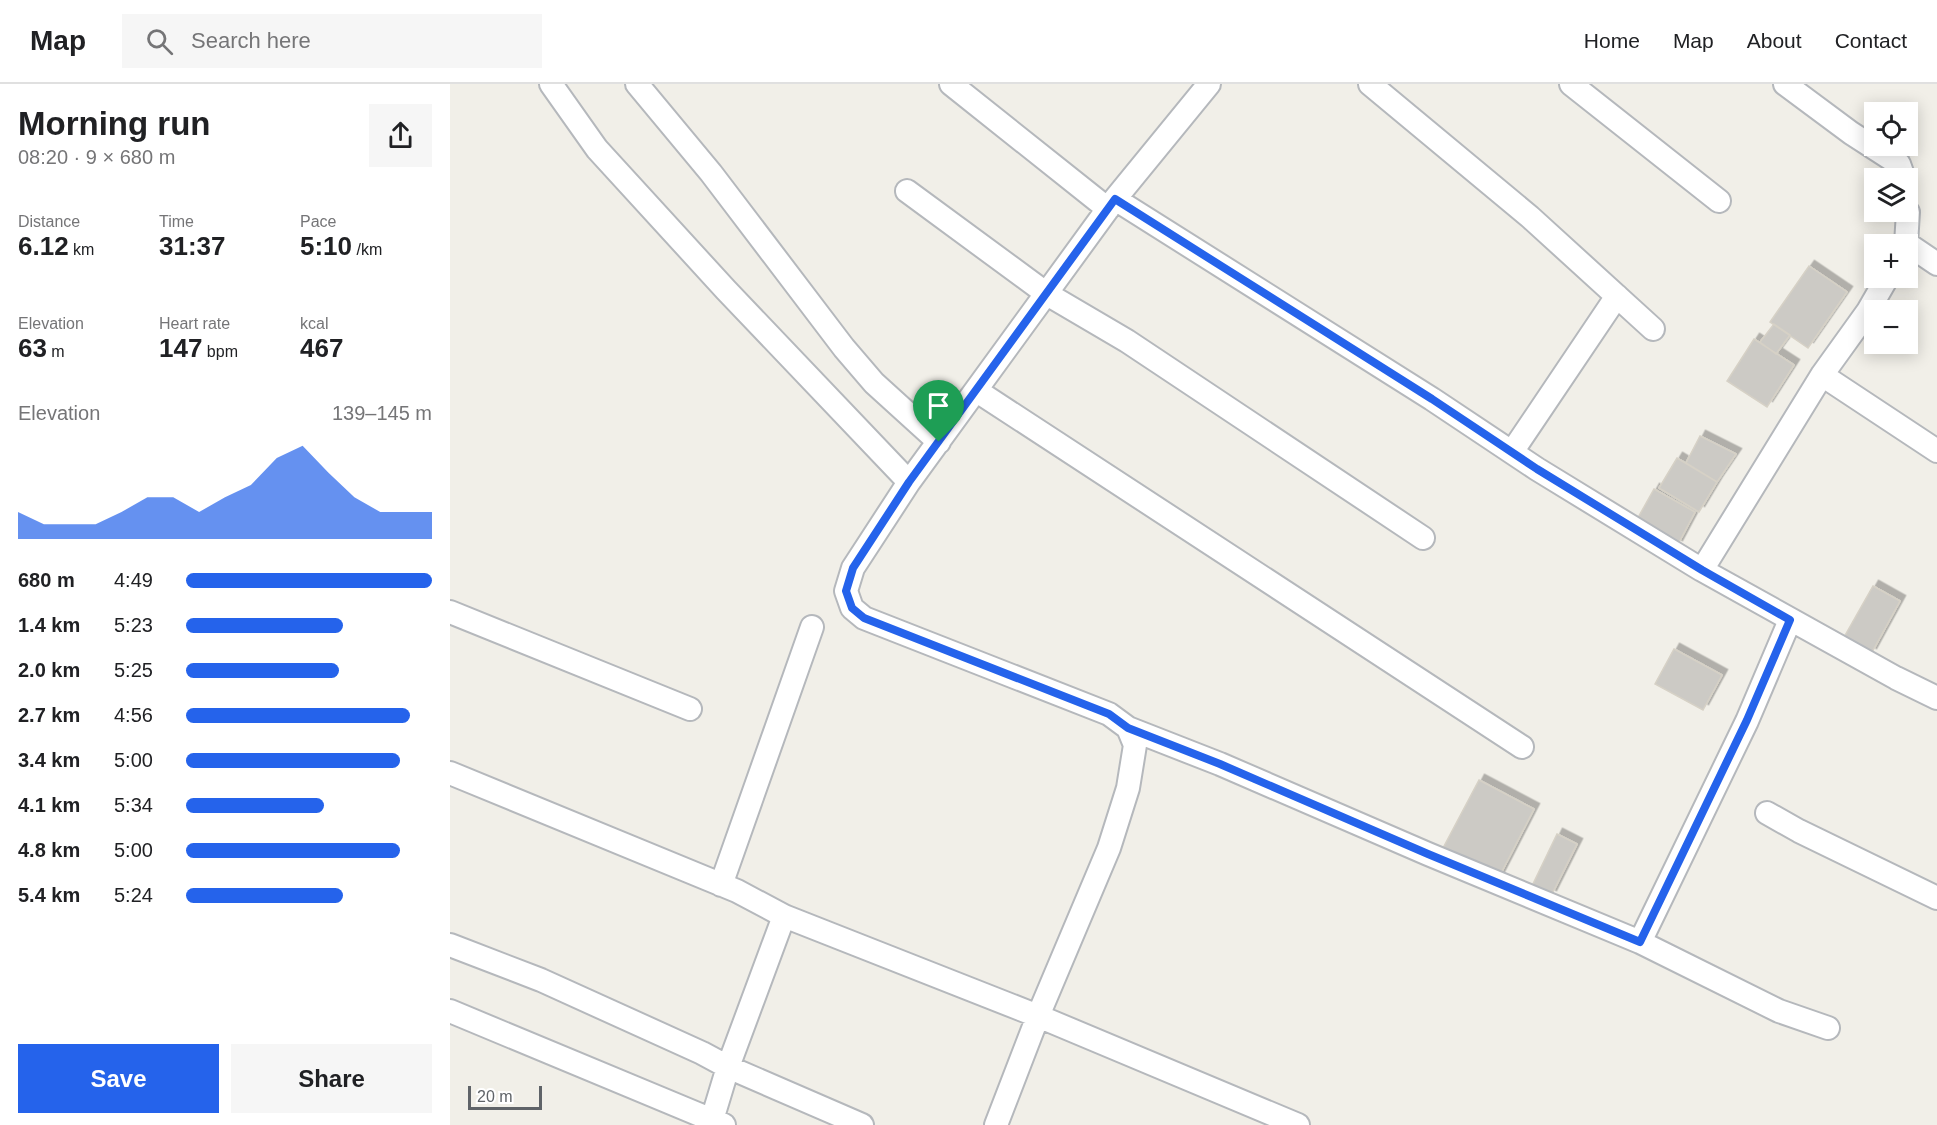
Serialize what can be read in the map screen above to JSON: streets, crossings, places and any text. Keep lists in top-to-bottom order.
{
  "scale_bar": "20 m",
  "page": {
    "header": "Map",
    "search": "Search here",
    "nav": [
      "Home",
      "Map",
      "About",
      "Contact"
    ],
    "heading": ["Morning run", "08:20 · 9 × 680 m"],
    "map_buttons": ["+", "−"],
    "stats": [
      ["Distance", "6.12 km"],
      ["Time", "31:37"],
      ["Pace", "5:10 /km"],
      ["Elevation", "63 m"],
      ["Heart rate", "147 bpm"],
      ["kcal", "467"]
    ],
    "chart": ["Elevation", "139–145 m"],
    "list": [
      {
        "name": "680 m",
        "note": "4:49"
      },
      {
        "name": "1.4 km",
        "note": "5:23"
      },
      {
        "name": "2.0 km",
        "note": "5:25"
      },
      {
        "name": "2.7 km",
        "note": "4:56"
      },
      {
        "name": "3.4 km",
        "note": "5:00"
      },
      {
        "name": "4.1 km",
        "note": "5:34"
      },
      {
        "name": "4.8 km",
        "note": "5:00"
      },
      {
        "name": "5.4 km",
        "note": "5:24"
      }
    ],
    "buttons": ["Save", "Share"],
    "scale": "20 m"
  }
}
